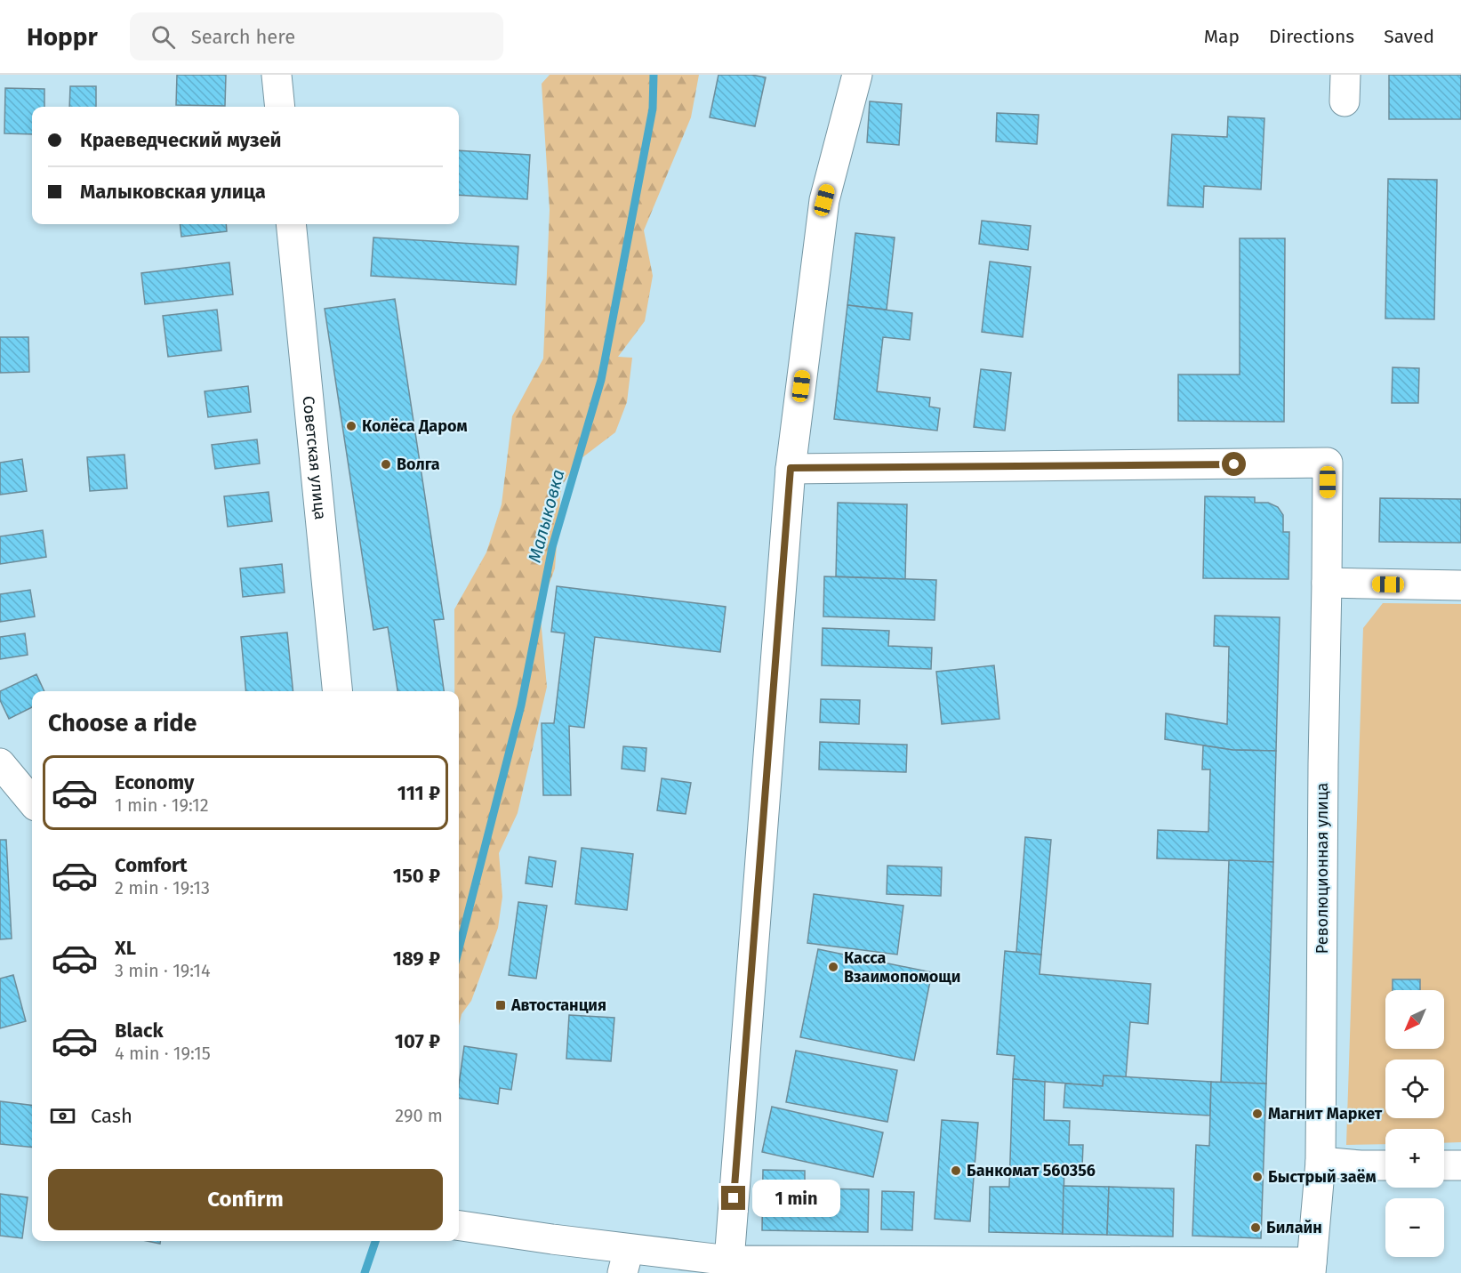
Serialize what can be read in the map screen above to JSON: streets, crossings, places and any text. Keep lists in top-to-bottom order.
{
  "streets": {
    "street": ["Советская улица", "Революционная улица"]
  },
  "water": ["Малыковка"],
  "places": {
    "other": [
      "Колёса Даром",
      "Волга",
      "Касса Взаимопомощи",
      "Магнит Маркет",
      "Банкомат 560356",
      "Быстрый заём",
      "Билайн"
    ],
    "transit": ["Автостанция"]
  },
  "north": "bottom left",
  "page": {
    "header": "Hoppr",
    "search": "Search here",
    "nav": ["Map", "Directions", "Saved"],
    "banner": ["Краеведческий музей", "Малыковская улица"],
    "heading": "Choose a ride",
    "list": [
      {
        "name": "Economy",
        "note": "1 min · 19:12",
        "value": "111 ₽"
      },
      {
        "name": "Comfort",
        "note": "2 min · 19:13",
        "value": "150 ₽"
      },
      {
        "name": "XL",
        "note": "3 min · 19:14",
        "value": "189 ₽"
      },
      {
        "name": "Black",
        "note": "4 min · 19:15",
        "value": "107 ₽"
      }
    ],
    "map_buttons": ["+", "−"],
    "pay": ["Cash", "290 m"],
    "buttons": "Confirm",
    "bubble": "1 min"
  }
}
